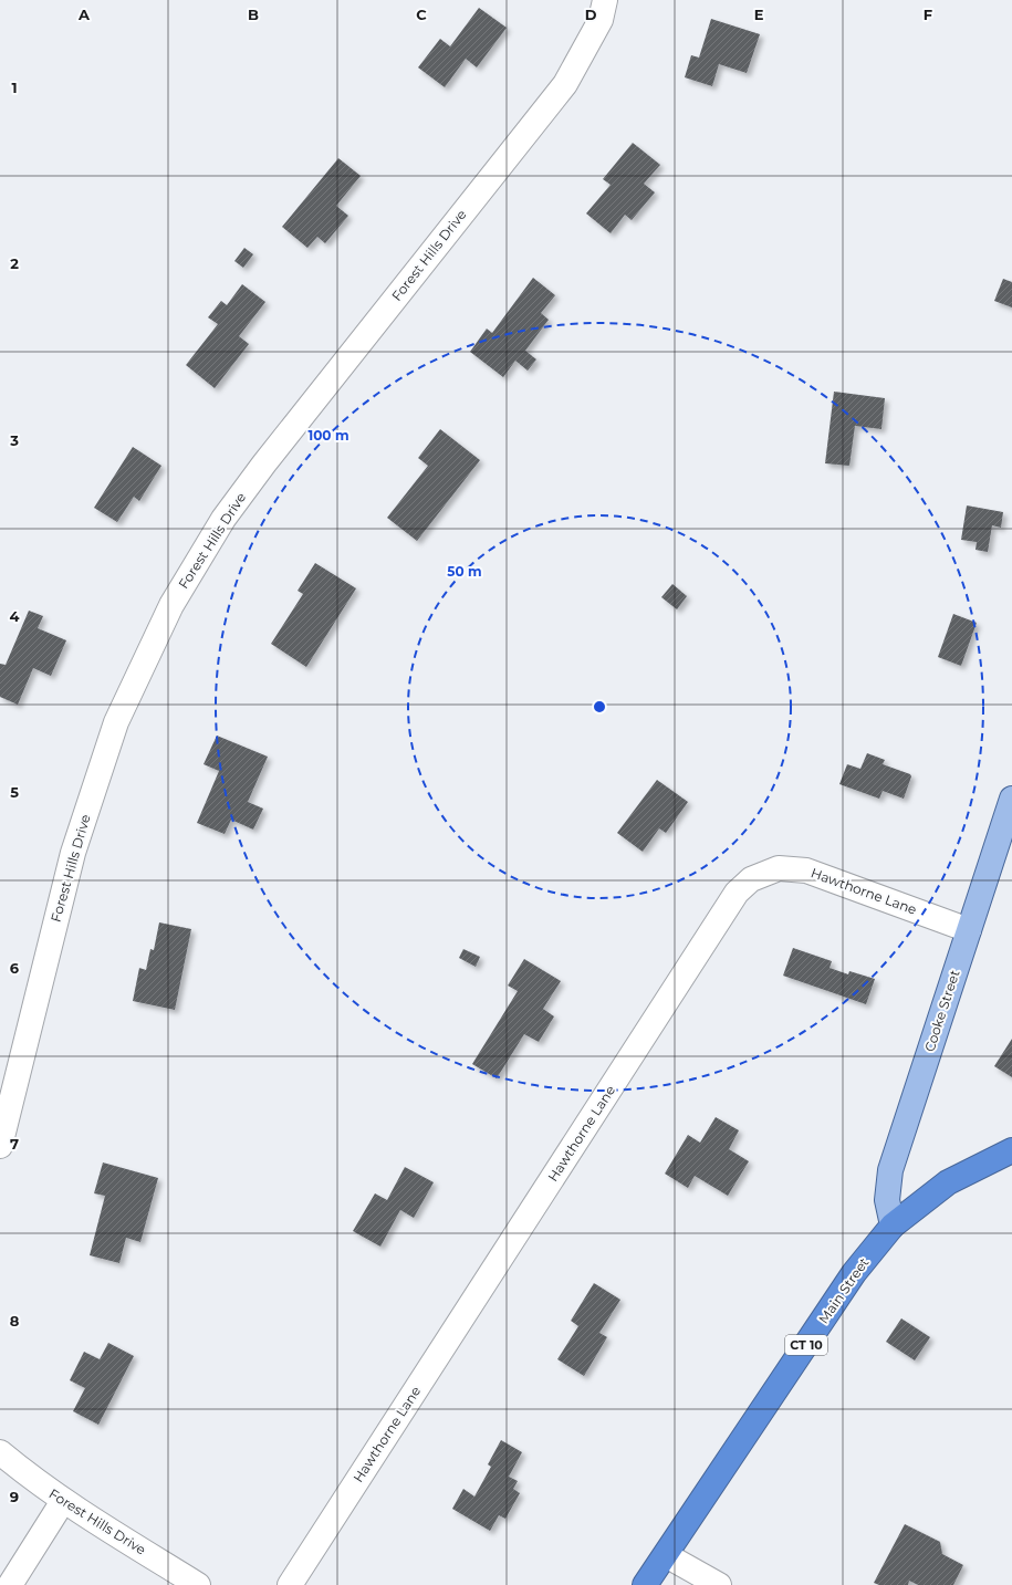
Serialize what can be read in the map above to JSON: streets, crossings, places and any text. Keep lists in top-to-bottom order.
{
  "streets": {
    "highway": ["Main Street", "CT 10"],
    "main road": ["Cooke Street"],
    "street": ["Forest Hills Drive", "Hawthorne Lane"]
  },
  "crossings": [
    ["Hawthorne Lane", "Cooke Street"],
    ["Cooke Street", "Main Street"]
  ],
  "grid": {
    "columns": [
      "A",
      "B",
      "C",
      "D",
      "E",
      "F"
    ],
    "rows": [
      "1",
      "2",
      "3",
      "4",
      "5",
      "6",
      "7",
      "8",
      "9"
    ]
  },
  "rings": ["100 m", "50 m"]
}
